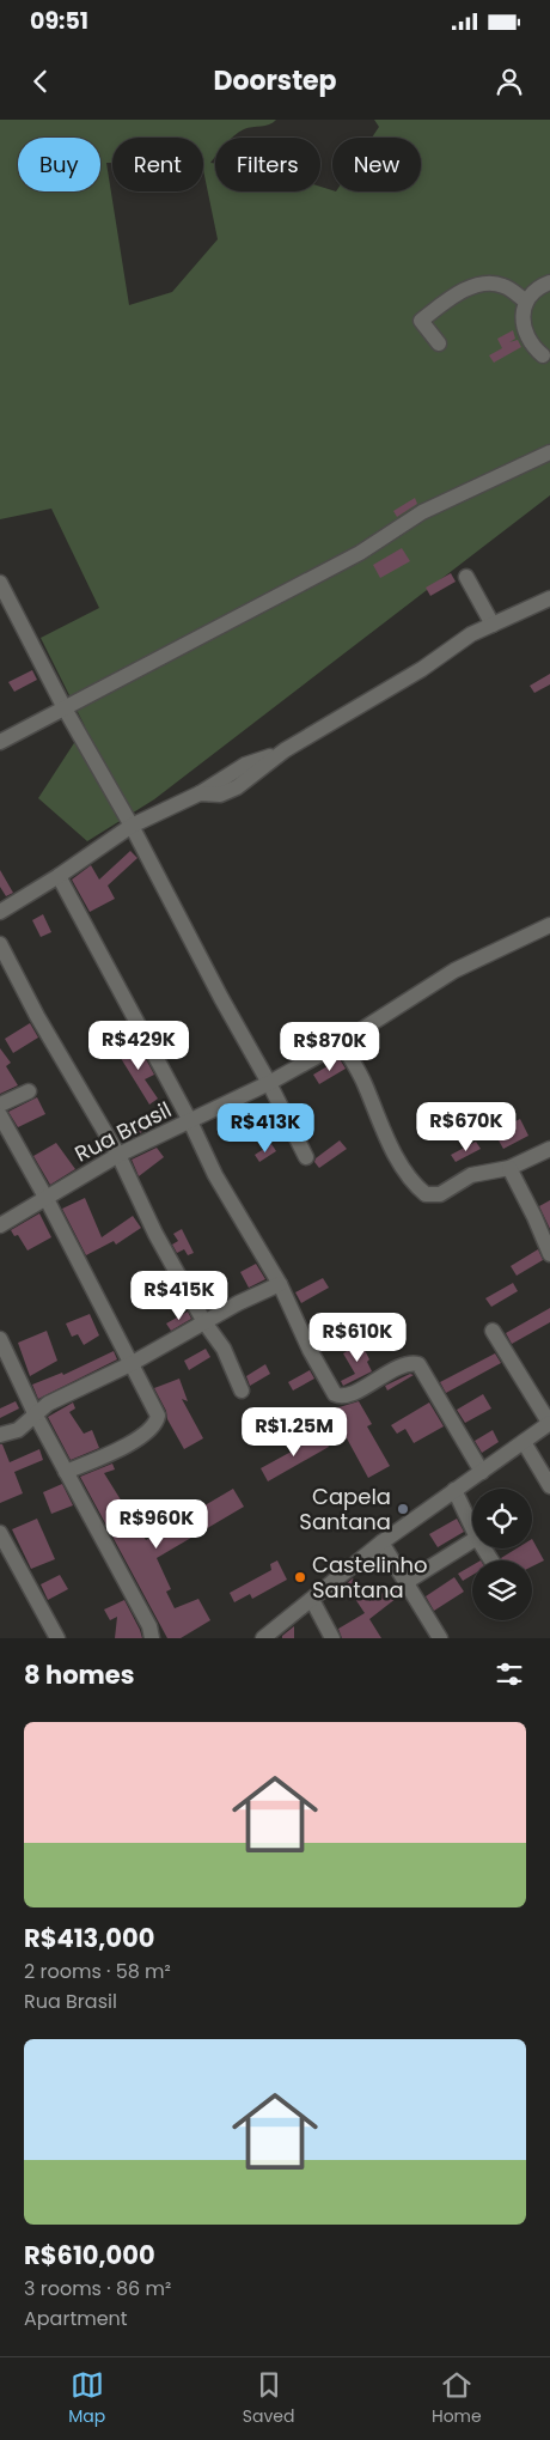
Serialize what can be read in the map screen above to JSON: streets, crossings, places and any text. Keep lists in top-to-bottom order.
{
  "streets": {
    "street": ["Rua Brasil"]
  },
  "places": ["Capela Santana", "Castelinho Santana"],
  "page": {
    "status": "09:51",
    "header": "Doorstep",
    "chip": [
      "Buy",
      "Rent",
      "Filters",
      "New"
    ],
    "price": [
      "R$429K",
      "R$870K",
      "R$670K",
      "R$413K",
      "R$415K",
      "R$610K",
      "R$1.25M",
      "R$960K"
    ],
    "heading": "8 homes",
    "list": [
      {
        "name": "R$413,000",
        "note": "2 rooms · 58 m² · Rua Brasil"
      },
      {
        "name": "R$610,000",
        "note": "3 rooms · 86 m² · Apartment"
      }
    ],
    "tabs": ["Map", "Saved", "Home"]
  }
}
